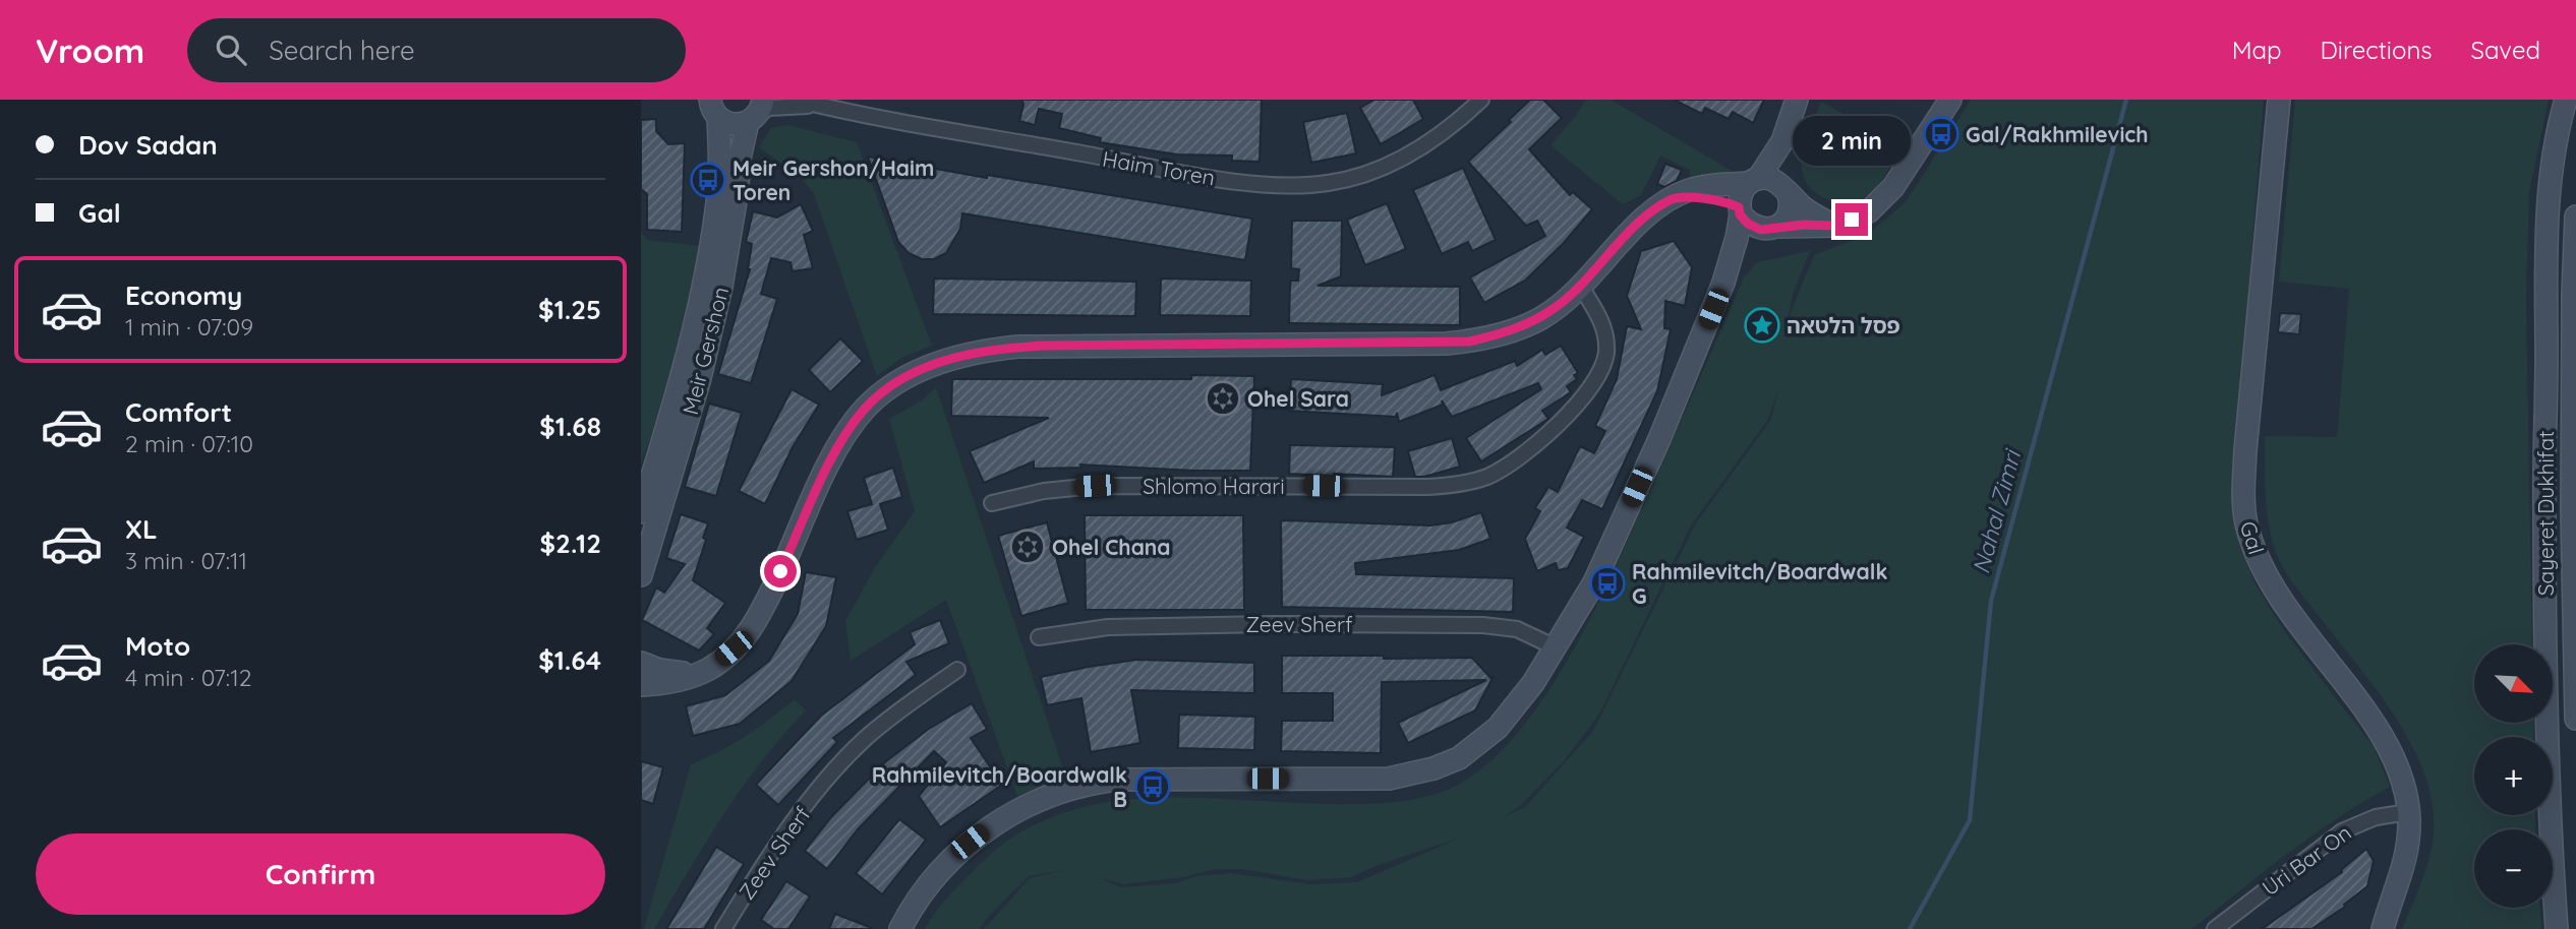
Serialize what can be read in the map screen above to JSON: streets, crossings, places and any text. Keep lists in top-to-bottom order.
{
  "streets": {
    "street": [
      "Haim Toren",
      "Meir Gershon",
      "Shlomo Harari",
      "Sayeret Dukhifat",
      "Gal",
      "Zeev Sherf",
      "Uri Bar On"
    ]
  },
  "crossings": [
    ["Haim Toren", "Meir Gershon"],
    ["Gal", "Uri Bar On"]
  ],
  "water": ["Nahal Zimri"],
  "places": {
    "bus stop": [
      "Gal/Rakhmilevich",
      "Meir Gershon/Haim Toren",
      "Rahmilevitch/Boardwalk G",
      "Rahmilevitch/Boardwalk B"
    ],
    "place": ["פסל הלטאה"],
    "synagogue": ["Ohel Sara", "Ohel Chana"]
  },
  "north": "bottom right",
  "page": {
    "header": "Vroom",
    "search": "Search here",
    "nav": ["Map", "Directions", "Saved"],
    "banner": ["Dov Sadan", "Gal"],
    "bubble": "2 min",
    "list": [
      {
        "name": "Economy",
        "note": "1 min · 07:09",
        "value": "$1.25"
      },
      {
        "name": "Comfort",
        "note": "2 min · 07:10",
        "value": "$1.68"
      },
      {
        "name": "XL",
        "note": "3 min · 07:11",
        "value": "$2.12"
      },
      {
        "name": "Moto",
        "note": "4 min · 07:12",
        "value": "$1.64"
      }
    ],
    "map_buttons": ["+", "−"],
    "buttons": "Confirm"
  }
}
